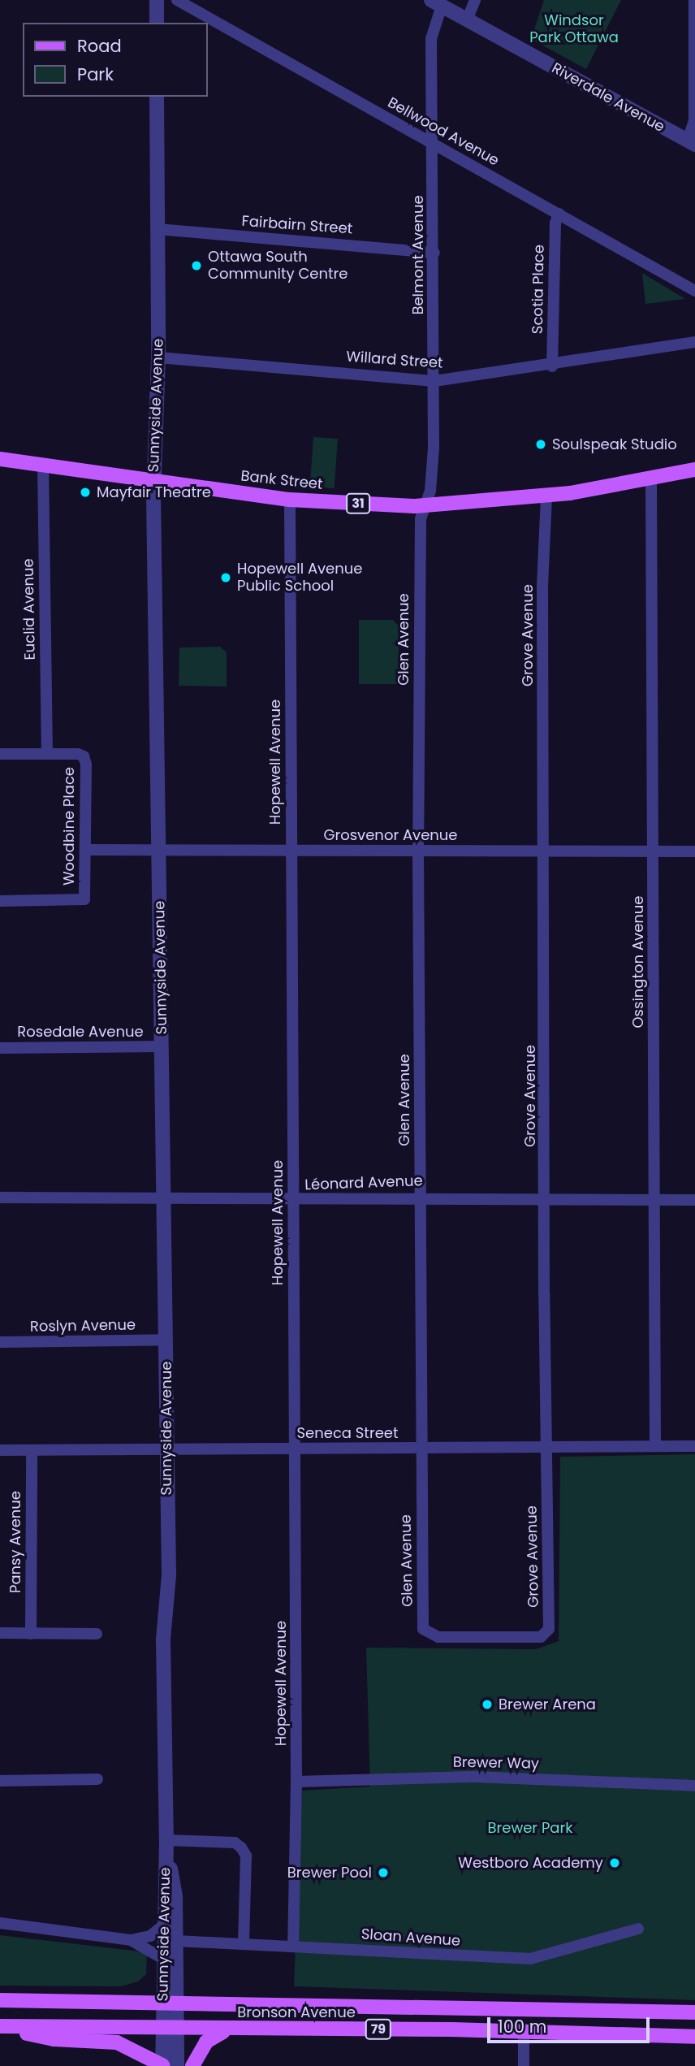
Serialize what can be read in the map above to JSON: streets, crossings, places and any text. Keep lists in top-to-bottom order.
{
  "streets": {
    "main road": [
      "Bank Street",
      "31",
      "Bronson Avenue",
      "79"
    ],
    "street": [
      "Riverdale Avenue",
      "Bellwood Avenue",
      "Fairbairn Street",
      "Belmont Avenue",
      "Scotia Place",
      "Willard Street",
      "Sunnyside Avenue",
      "Euclid Avenue",
      "Grove Avenue",
      "Glen Avenue",
      "Hopewell Avenue",
      "Woodbine Place",
      "Grosvenor Avenue",
      "Ossington Avenue",
      "Rosedale Avenue",
      "Léonard Avenue",
      "Roslyn Avenue",
      "Seneca Street",
      "Pansy Avenue",
      "Brewer Way",
      "Sloan Avenue"
    ]
  },
  "crossings": [
    ["Riverdale Avenue", "Belmont Avenue"],
    ["Bellwood Avenue", "Belmont Avenue"],
    ["Bellwood Avenue", "Scotia Place"],
    ["Fairbairn Street", "Belmont Avenue"],
    ["Fairbairn Street", "Sunnyside Avenue"],
    ["Belmont Avenue", "Willard Street"],
    ["Belmont Avenue", "Bank Street"],
    ["Belmont Avenue", "Glen Avenue"],
    ["Scotia Place", "Willard Street"],
    ["Willard Street", "Sunnyside Avenue"],
    ["Sunnyside Avenue", "Bank Street"],
    ["Sunnyside Avenue", "Grosvenor Avenue"],
    ["Sunnyside Avenue", "Rosedale Avenue"],
    ["Sunnyside Avenue", "Léonard Avenue"],
    ["Sunnyside Avenue", "Roslyn Avenue"],
    ["Sunnyside Avenue", "Seneca Street"],
    ["Sunnyside Avenue", "Sloan Avenue"],
    ["Sunnyside Avenue", "Bronson Avenue"],
    ["Bank Street", "Euclid Avenue"],
    ["Bank Street", "Grove Avenue"],
    ["Bank Street", "Glen Avenue"],
    ["Bank Street", "Hopewell Avenue"],
    ["Bank Street", "Ossington Avenue"],
    ["Euclid Avenue", "Woodbine Place"],
    ["Grove Avenue", "Glen Avenue"],
    ["Grove Avenue", "Grosvenor Avenue"],
    ["Grove Avenue", "Léonard Avenue"],
    ["Grove Avenue", "Seneca Street"],
    ["Glen Avenue", "Grosvenor Avenue"],
    ["Glen Avenue", "Léonard Avenue"],
    ["Glen Avenue", "Seneca Street"],
    ["Hopewell Avenue", "Grosvenor Avenue"],
    ["Hopewell Avenue", "Léonard Avenue"],
    ["Hopewell Avenue", "Seneca Street"],
    ["Hopewell Avenue", "Brewer Way"],
    ["Hopewell Avenue", "Sloan Avenue"],
    ["Woodbine Place", "Grosvenor Avenue"],
    ["Grosvenor Avenue", "Ossington Avenue"],
    ["Ossington Avenue", "Léonard Avenue"],
    ["Ossington Avenue", "Seneca Street"],
    ["Seneca Street", "Pansy Avenue"]
  ],
  "parks": ["Windsor Park Ottawa", "Brewer Park"],
  "places": [
    "Ottawa South Community Centre",
    "Soulspeak Studio",
    "Mayfair Theatre",
    "Hopewell Avenue Public School",
    "Brewer Arena",
    "Westboro Academy",
    "Brewer Pool"
  ],
  "legend": ["Road", "Park"],
  "scale_bar": "100 m"
}
